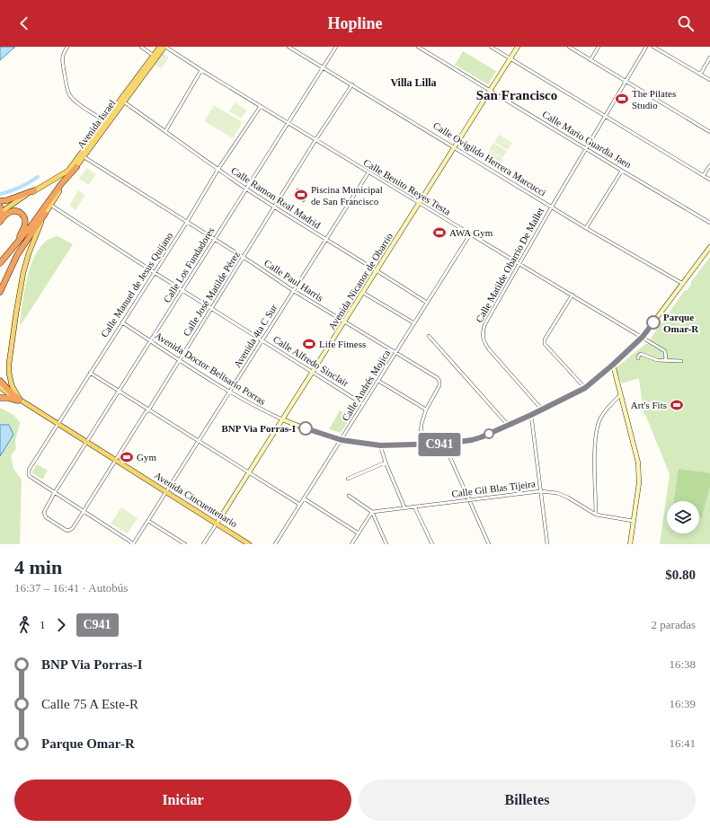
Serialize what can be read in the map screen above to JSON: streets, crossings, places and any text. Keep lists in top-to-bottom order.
{
  "streets": {
    "main road": ["Avenida Israel", "Avenida Cincuentenario"],
    "street": [
      "Calle Mario Guardia Jaen",
      "Calle Ovigildo Herrera Marcucci",
      "Calle Benito Reyes Testa",
      "Calle Ramon Real Madrid",
      "Calle Los Fundadores",
      "Calle Matilde Obarrio De Mallet",
      "Calle Paul Harris",
      "Avenida Nicanor de Obarrio",
      "Calle Manuel de Jesus Quijano",
      "Calle José Matilde Pérez",
      "Avenida 4ta C Sur",
      "Calle Alfredo Sinclair",
      "Avenida Doctor Belisario Porras",
      "Calle Andrés Mojica",
      "Calle Gil Blas Tijeira"
    ]
  },
  "crossings": [
    ["Avenida Israel", "Calle Benito Reyes Testa"],
    ["Avenida Israel", "Calle Ramon Real Madrid"],
    ["Avenida Israel", "Calle Paul Harris"],
    ["Avenida Israel", "Calle Alfredo Sinclair"],
    ["Calle Mario Guardia Jaen", "Calle Matilde Obarrio De Mallet"],
    ["Calle Mario Guardia Jaen", "Avenida Nicanor de Obarrio"],
    ["Calle Ovigildo Herrera Marcucci", "Calle Los Fundadores"],
    ["Calle Ovigildo Herrera Marcucci", "Calle Matilde Obarrio De Mallet"],
    ["Calle Ovigildo Herrera Marcucci", "Avenida Nicanor de Obarrio"],
    ["Calle Ovigildo Herrera Marcucci", "Calle José Matilde Pérez"],
    ["Calle Ovigildo Herrera Marcucci", "Avenida Doctor Belisario Porras"],
    ["Calle Benito Reyes Testa", "Calle Los Fundadores"],
    ["Calle Benito Reyes Testa", "Calle Matilde Obarrio De Mallet"],
    ["Calle Benito Reyes Testa", "Avenida Nicanor de Obarrio"],
    ["Calle Benito Reyes Testa", "Calle Manuel de Jesus Quijano"],
    ["Calle Benito Reyes Testa", "Calle José Matilde Pérez"],
    ["Calle Benito Reyes Testa", "Avenida 4ta C Sur"],
    ["Calle Benito Reyes Testa", "Avenida Doctor Belisario Porras"],
    ["Calle Benito Reyes Testa", "Calle Andrés Mojica"],
    ["Calle Ramon Real Madrid", "Calle Los Fundadores"],
    ["Calle Ramon Real Madrid", "Avenida Nicanor de Obarrio"],
    ["Calle Ramon Real Madrid", "Calle Manuel de Jesus Quijano"],
    ["Calle Ramon Real Madrid", "Calle José Matilde Pérez"],
    ["Calle Ramon Real Madrid", "Avenida 4ta C Sur"],
    ["Calle Ramon Real Madrid", "Calle Andrés Mojica"],
    ["Calle Los Fundadores", "Calle Paul Harris"],
    ["Calle Los Fundadores", "Calle Manuel de Jesus Quijano"],
    ["Calle Los Fundadores", "Calle José Matilde Pérez"],
    ["Calle Los Fundadores", "Calle Alfredo Sinclair"],
    ["Calle Los Fundadores", "Avenida Doctor Belisario Porras"],
    ["Calle Los Fundadores", "Avenida Cincuentenario"],
    ["Calle Matilde Obarrio De Mallet", "Avenida Doctor Belisario Porras"],
    ["Calle Paul Harris", "Avenida Nicanor de Obarrio"],
    ["Calle Paul Harris", "Calle Manuel de Jesus Quijano"],
    ["Calle Paul Harris", "Calle José Matilde Pérez"],
    ["Calle Paul Harris", "Avenida 4ta C Sur"],
    ["Calle Paul Harris", "Avenida Doctor Belisario Porras"],
    ["Calle Paul Harris", "Calle Andrés Mojica"],
    ["Avenida Nicanor de Obarrio", "Calle Alfredo Sinclair"],
    ["Avenida Nicanor de Obarrio", "Avenida Doctor Belisario Porras"],
    ["Avenida Nicanor de Obarrio", "Avenida Cincuentenario"],
    ["Calle Manuel de Jesus Quijano", "Calle Alfredo Sinclair"],
    ["Calle Manuel de Jesus Quijano", "Avenida Doctor Belisario Porras"],
    ["Calle Manuel de Jesus Quijano", "Avenida Cincuentenario"],
    ["Calle José Matilde Pérez", "Calle Alfredo Sinclair"],
    ["Calle José Matilde Pérez", "Avenida Doctor Belisario Porras"],
    ["Calle José Matilde Pérez", "Avenida Cincuentenario"],
    ["Avenida 4ta C Sur", "Calle Alfredo Sinclair"],
    ["Avenida 4ta C Sur", "Avenida Doctor Belisario Porras"],
    ["Avenida 4ta C Sur", "Avenida Cincuentenario"],
    ["Calle Alfredo Sinclair", "Calle Andrés Mojica"],
    ["Avenida Doctor Belisario Porras", "Calle Andrés Mojica"]
  ],
  "districts": ["Villa Lilla", "San Francisco"],
  "places": {
    "sports": [
      "The Pilates Studio",
      "Piscina Municipal de San Francisco",
      "AWA Gym",
      "Life Fitness",
      "Art's Fits",
      "Gym"
    ],
    "other": ["Parque Omar-R", "BNP Via Porras-I"]
  },
  "lines": ["bus line C941"],
  "page": {
    "header": "Hopline",
    "on_map": "C941",
    "heading": ["4 min", "16:37 – 16:41 · Autobús", "$0.80"],
    "legs": ["1", "C941", "2 paradas"],
    "list": [
      {
        "name": "BNP Via Porras-I",
        "value": "16:38"
      },
      {
        "name": "Calle 75 A Este-R",
        "value": "16:39"
      },
      {
        "name": "Parque Omar-R",
        "value": "16:41"
      }
    ],
    "buttons": ["Iniciar", "Billetes"]
  }
}
